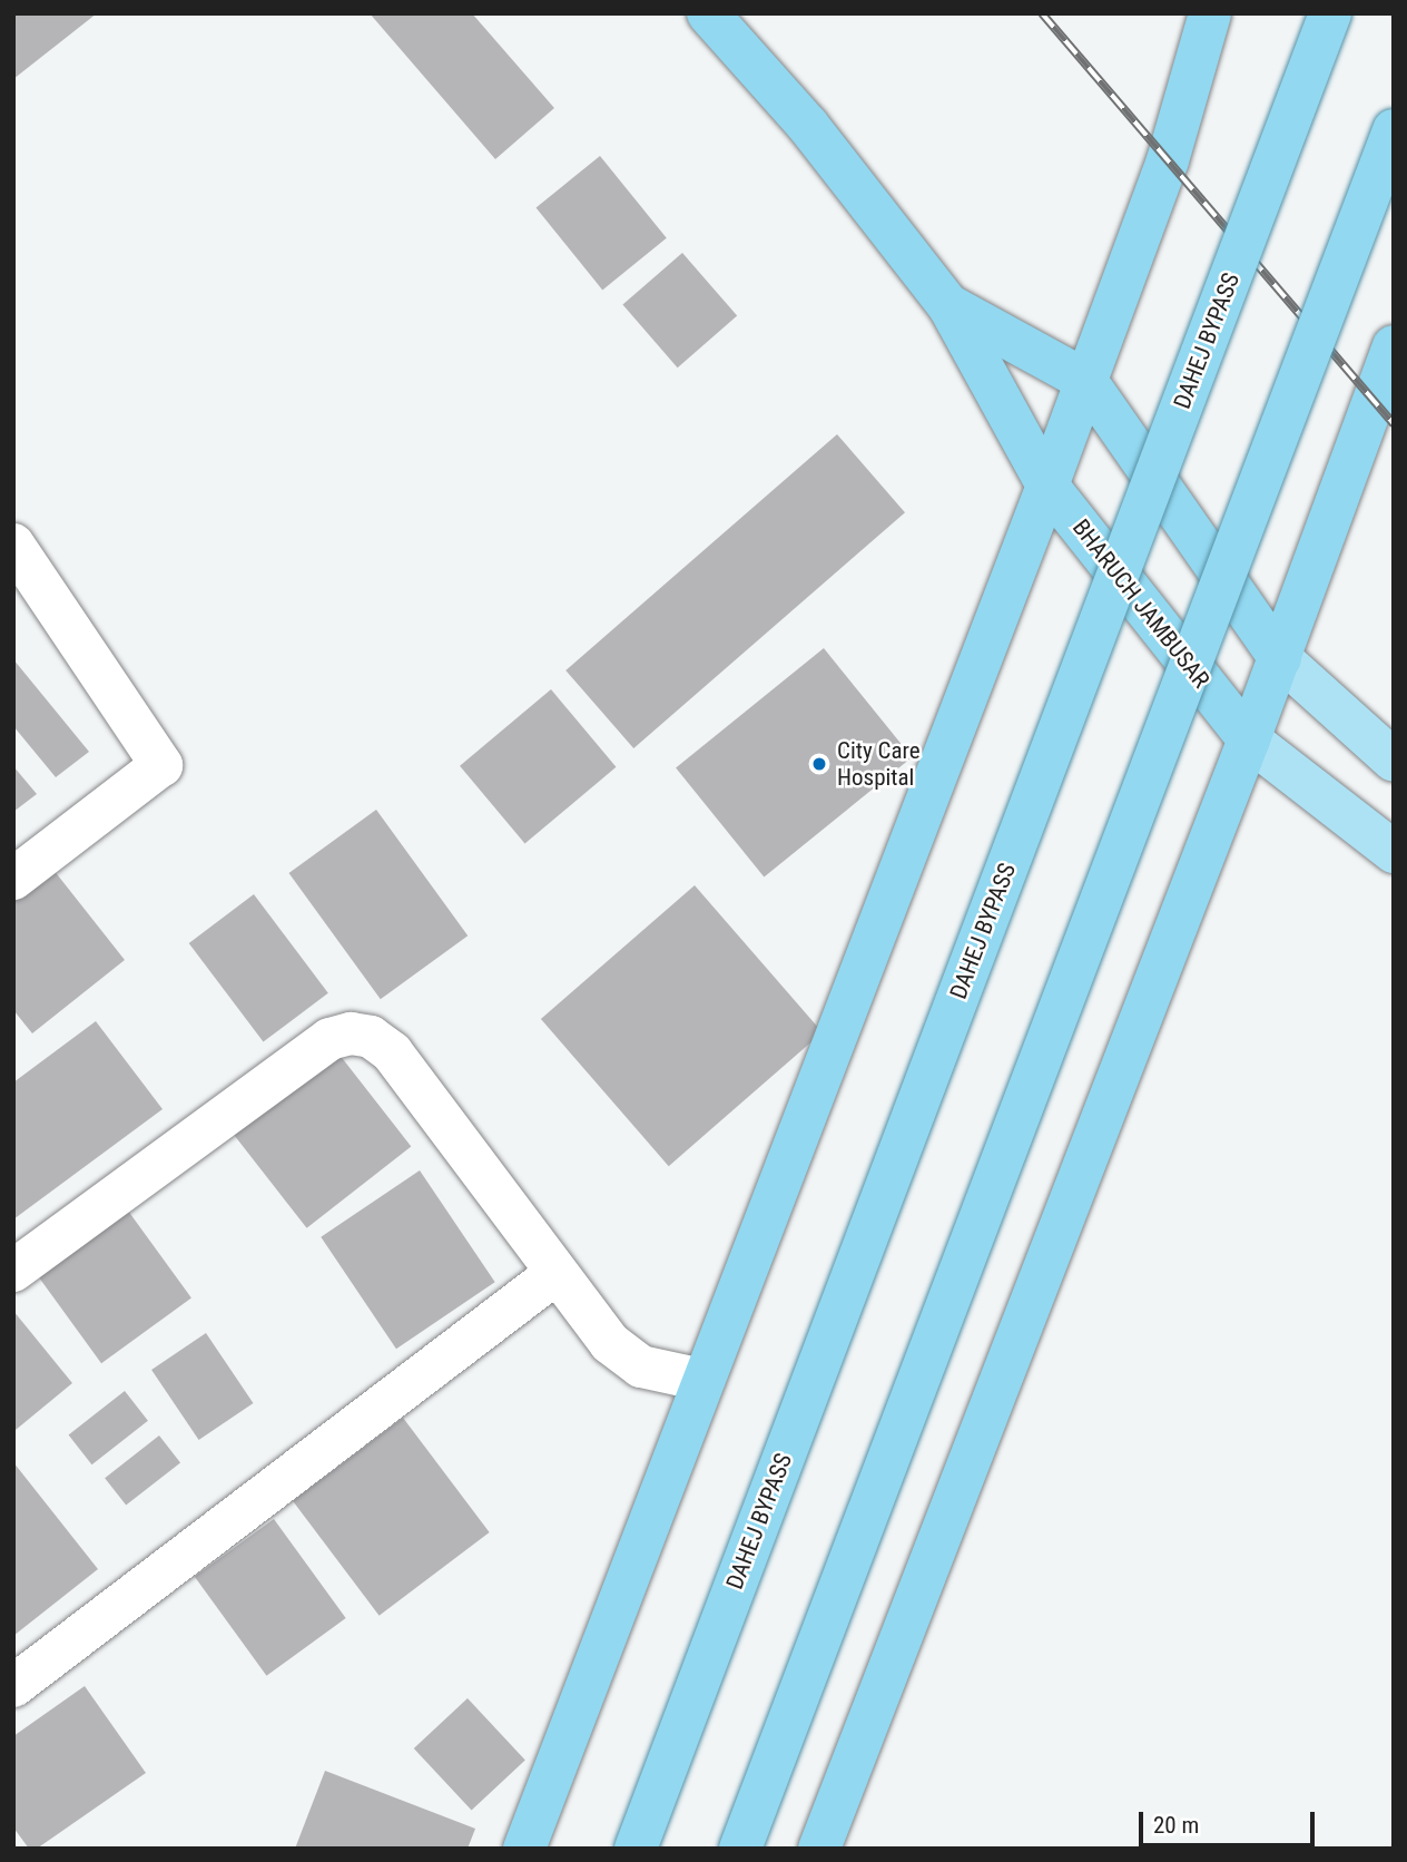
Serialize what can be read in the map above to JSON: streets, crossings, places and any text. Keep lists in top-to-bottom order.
{
  "streets": {
    "highway": ["DAHEJ BYPASS", "BHARUCH JAMBUSAR"]
  },
  "places": ["City Care Hospital"],
  "scale_bar": "20 m"
}
